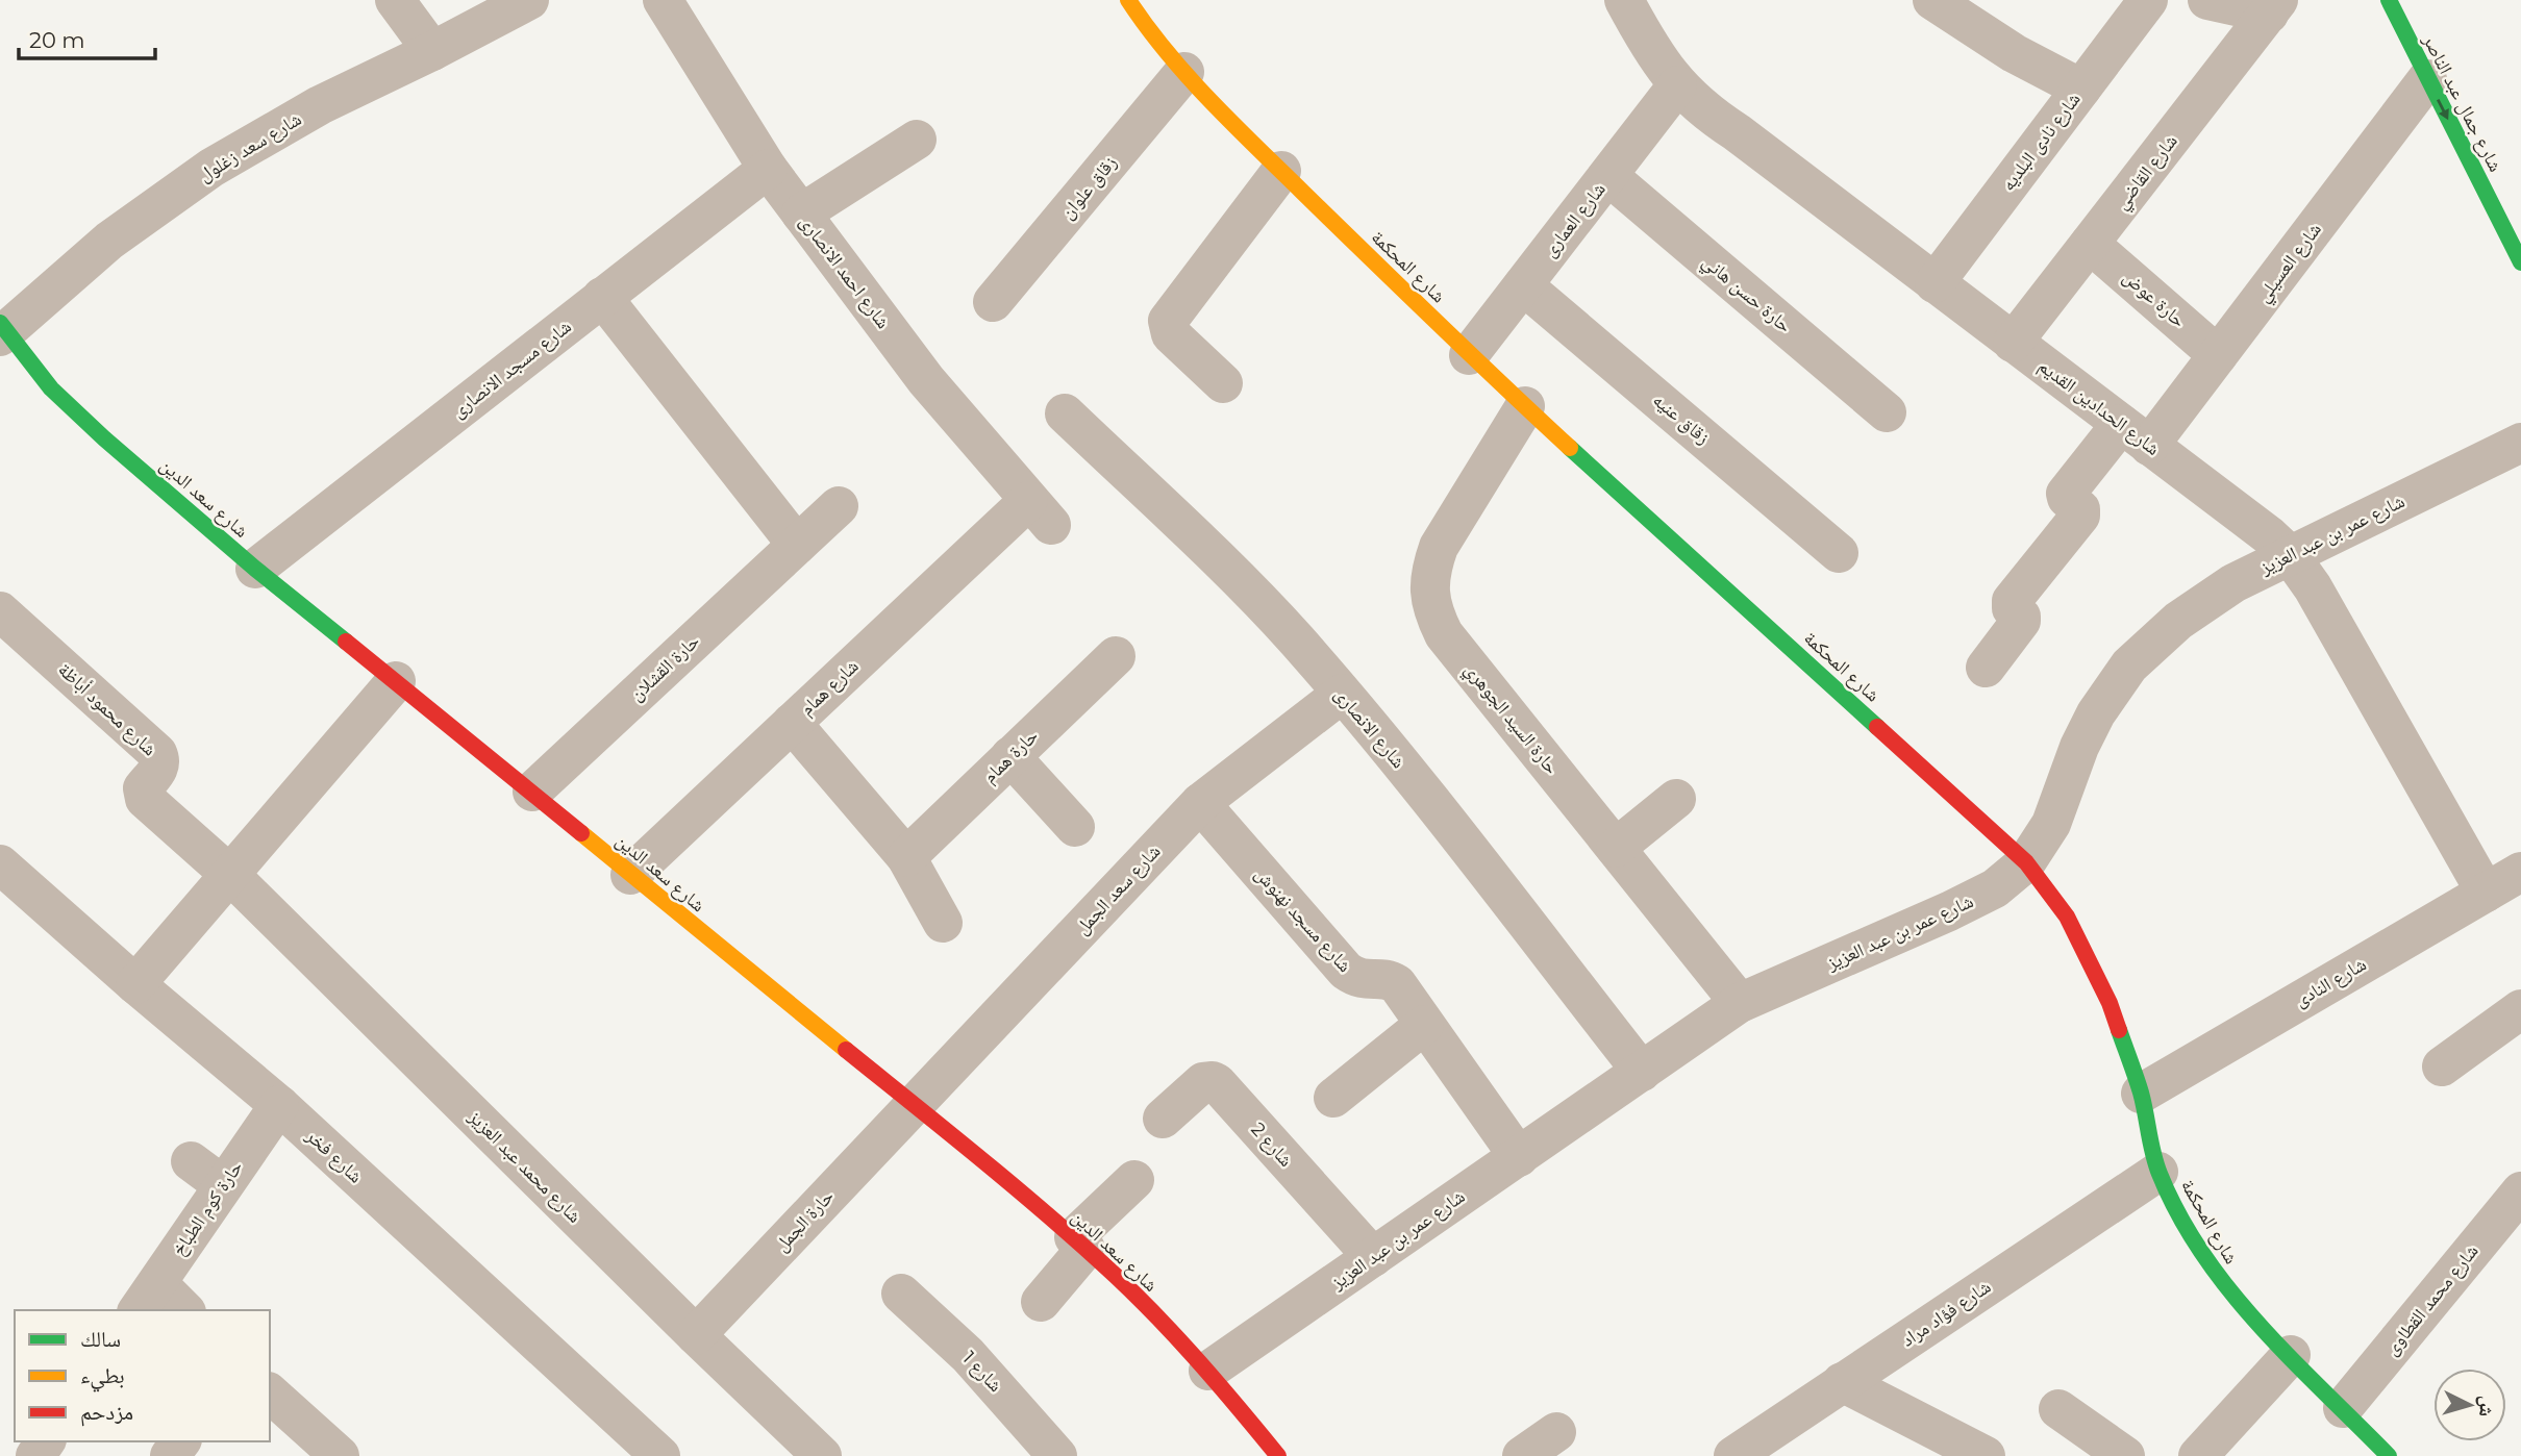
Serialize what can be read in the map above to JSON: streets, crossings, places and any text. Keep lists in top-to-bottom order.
{
  "streets": {
    "street": [
      "شارع جمال عبد الناصر",
      "شارع نادى البلديه",
      "شارع سعد زغلول",
      "شارع القاضي",
      "زقاق علوان",
      "شارع العمارى",
      "شارع العسيلي",
      "شارع المحكمة",
      "شارع احمد الانصارى",
      "حارة حسن هاني",
      "حارة عوض",
      "شارع مسجد الانصارى",
      "شارع الحدادين القديم",
      "زقاق عنيه",
      "شارع سعد الدين",
      "شارع عمر بن عبد العزيز",
      "حارة القشلان",
      "شارع همام",
      "شارع محمود أباظة",
      "حارة السيد الجوهري",
      "شارع الانصارى",
      "حارة همام",
      "شارع سعد الجمل",
      "شارع مسجد نهنوش",
      "شارع النادى",
      "شارع 2",
      "شارع فخر",
      "شارع محمد عبد العزيز",
      "حارة كوم الطباخ",
      "حارة الجمل",
      "شارع محمد القطاوى",
      "شارع فؤاد مراد",
      "شارع 1"
    ]
  },
  "crossings": [
    ["شارع جمال عبد الناصر", "شارع العسيلي"],
    ["شارع نادى البلديه", "شارع الحدادين القديم"],
    ["شارع سعد زغلول", "شارع سعد الدين"],
    ["شارع القاضي", "حارة عوض"],
    ["شارع القاضي", "شارع الحدادين القديم"],
    ["زقاق علوان", "شارع المحكمة"],
    ["شارع العمارى", "شارع المحكمة"],
    ["شارع العمارى", "حارة حسن هاني"],
    ["شارع العمارى", "شارع الحدادين القديم"],
    ["شارع العمارى", "زقاق عنيه"],
    ["شارع العسيلي", "حارة عوض"],
    ["شارع العسيلي", "شارع الحدادين القديم"],
    ["شارع المحكمة", "شارع عمر بن عبد العزيز"],
    ["شارع المحكمة", "حارة السيد الجوهري"],
    ["شارع المحكمة", "شارع النادى"],
    ["شارع المحكمة", "شارع محمد القطاوى"],
    ["شارع المحكمة", "شارع فؤاد مراد"],
    ["شارع احمد الانصارى", "شارع مسجد الانصارى"],
    ["شارع احمد الانصارى", "شارع همام"],
    ["شارع مسجد الانصارى", "شارع سعد الدين"],
    ["شارع الحدادين القديم", "شارع عمر بن عبد العزيز"],
    ["شارع الحدادين القديم", "شارع النادى"],
    ["شارع سعد الدين", "شارع عمر بن عبد العزيز"],
    ["شارع سعد الدين", "حارة القشلان"],
    ["شارع سعد الدين", "شارع همام"],
    ["شارع سعد الدين", "شارع سعد الجمل"],
    ["شارع سعد الدين", "حارة الجمل"],
    ["شارع عمر بن عبد العزيز", "حارة السيد الجوهري"],
    ["شارع عمر بن عبد العزيز", "شارع الانصارى"],
    ["شارع عمر بن عبد العزيز", "شارع مسجد نهنوش"],
    ["شارع عمر بن عبد العزيز", "شارع 2"],
    ["شارع محمود أباظة", "شارع محمد عبد العزيز"],
    ["شارع الانصارى", "شارع سعد الجمل"],
    ["شارع سعد الجمل", "شارع مسجد نهنوش"],
    ["شارع سعد الجمل", "حارة الجمل"],
    ["شارع فخر", "حارة كوم الطباخ"],
    ["شارع محمد عبد العزيز", "حارة الجمل"]
  ],
  "one_way": ["شارع جمال عبد الناصر"],
  "legend": ["سالك", "بطيء", "مزدحم"],
  "scale_bar": "20 m",
  "north": "right"
}
